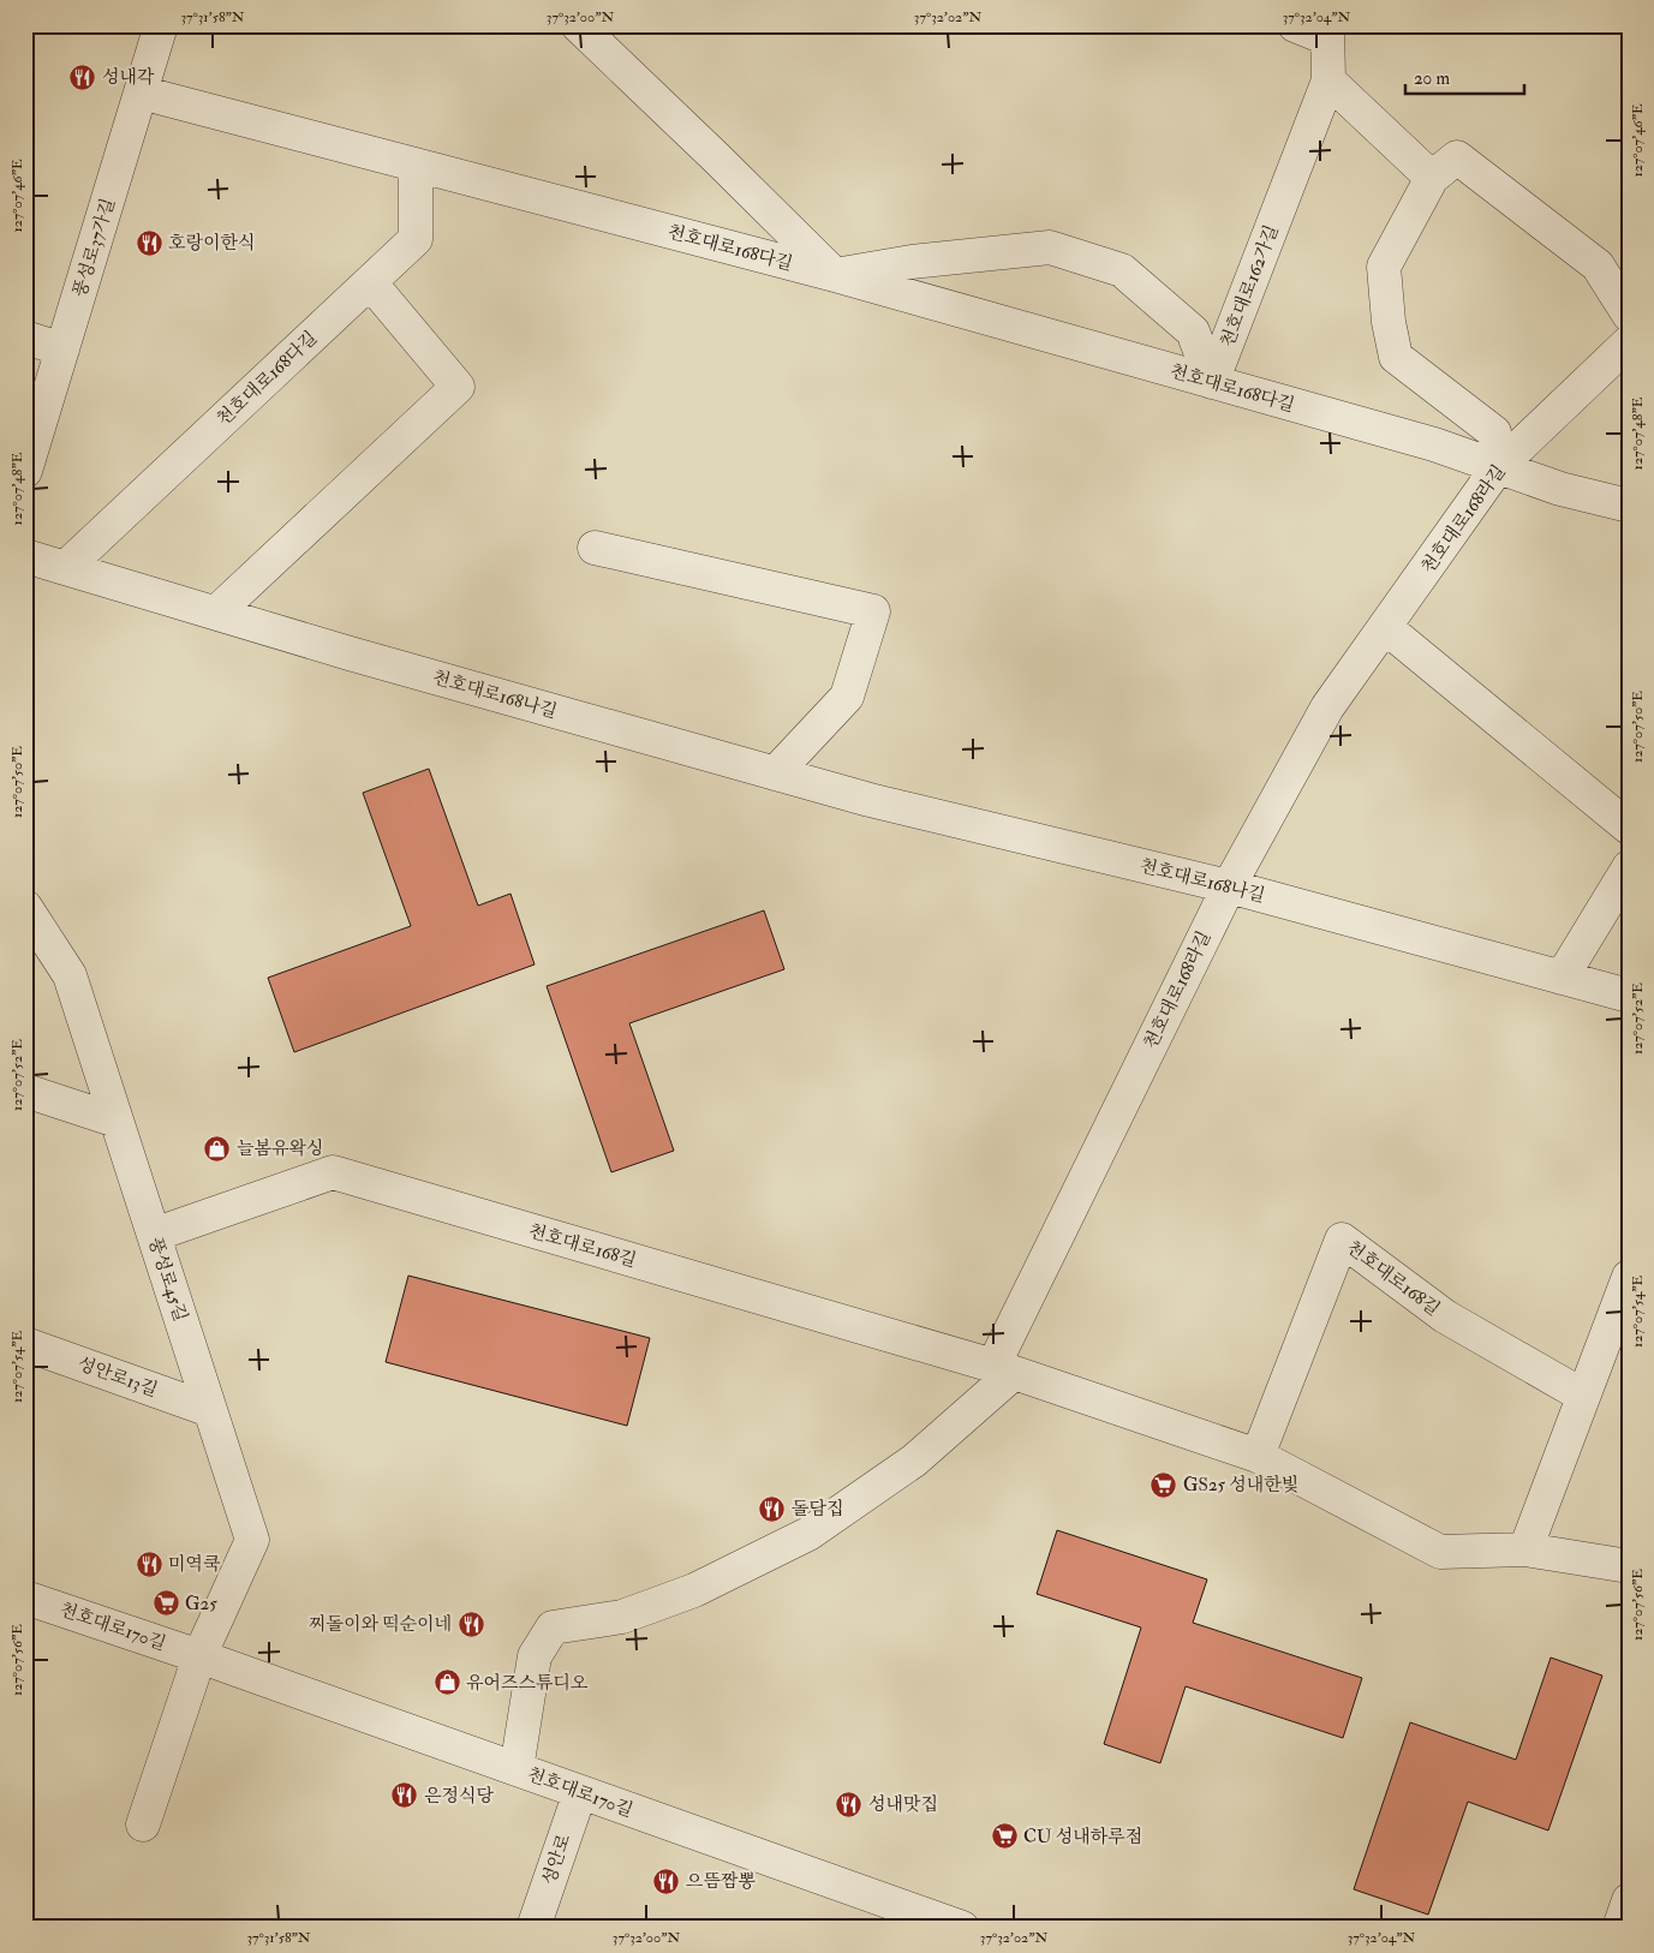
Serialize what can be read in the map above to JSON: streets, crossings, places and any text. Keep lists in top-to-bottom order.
{
  "streets": {
    "street": [
      "풍성로37가길",
      "천호대로168다길",
      "천호대로162가길",
      "천호대로168라길",
      "천호대로168나길",
      "천호대로168길",
      "풍성로45길",
      "성안로13길",
      "천호대로170길",
      "성안로"
    ]
  },
  "crossings": [
    ["풍성로37가길", "천호대로168다길"],
    ["천호대로168다길", "천호대로162가길"],
    ["천호대로168다길", "천호대로168라길"],
    ["천호대로168다길", "천호대로168나길"],
    ["천호대로168라길", "천호대로168나길"],
    ["천호대로168라길", "천호대로168길"],
    ["천호대로168길", "풍성로45길"],
    ["풍성로45길", "성안로13길"],
    ["풍성로45길", "천호대로170길"],
    ["천호대로170길", "성안로"]
  ],
  "places": {
    "restaurant": [
      "성내각",
      "호랑이한식",
      "돌담집",
      "미역쿡",
      "찌돌이와 떡순이네",
      "은정식당",
      "성내맛집",
      "으뜸짬뽕"
    ],
    "shop": ["늘봄유왁싱", "유어즈스튜디오"],
    "supermarket": ["GS25 성내한빛", "G25", "CU 성내하루점"]
  },
  "scale_bar": "20 m",
  "coordinates": [
    "37°31'58\"N",
    "37°32'00\"N",
    "37°32'02\"N",
    "37°32'04\"N",
    "127°07'46\"E",
    "127°07'48\"E",
    "127°07'50\"E",
    "127°07'52\"E",
    "127°07'54\"E",
    "127°07'56\"E"
  ]
}
